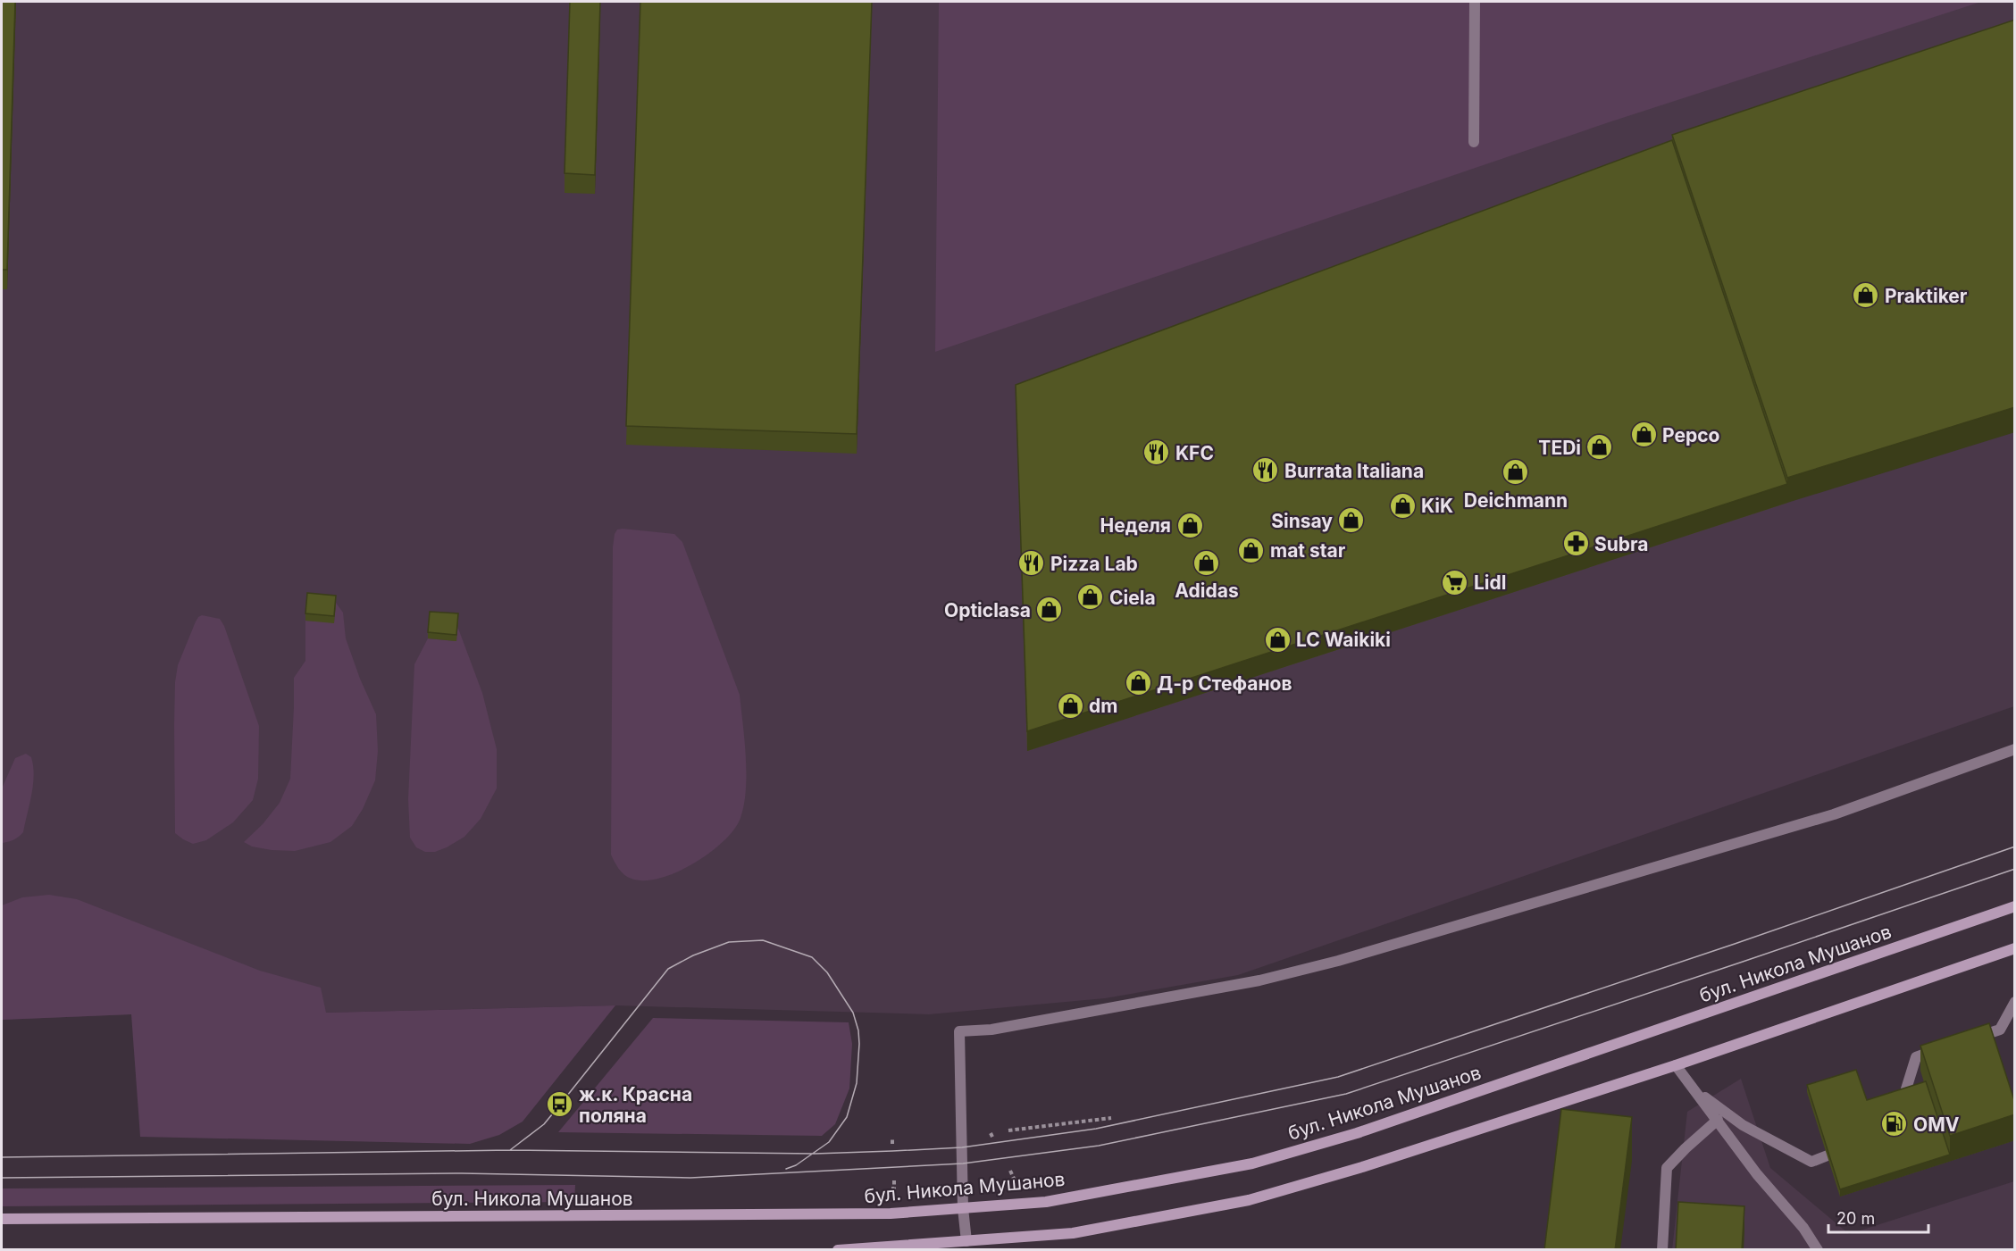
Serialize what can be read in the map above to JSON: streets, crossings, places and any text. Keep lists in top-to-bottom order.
{
  "streets": {
    "main road": ["бул. Никола Мушанов"]
  },
  "places": {
    "shop": [
      "Praktiker",
      "Pepco",
      "TEDi",
      "Deichmann",
      "KiK",
      "Sinsay",
      "Неделя",
      "mat star",
      "Adidas",
      "Ciela",
      "Opticlasa",
      "LC Waikiki",
      "Д-р Стефанов",
      "dm"
    ],
    "restaurant": ["KFC", "Burrata Italiana", "Pizza Lab"],
    "pharmacy": ["Subra"],
    "supermarket": ["Lidl"],
    "bus stop": ["ж.к. Красна поляна"],
    "fuel station": ["OMV"]
  },
  "scale_bar": "20 m"
}
